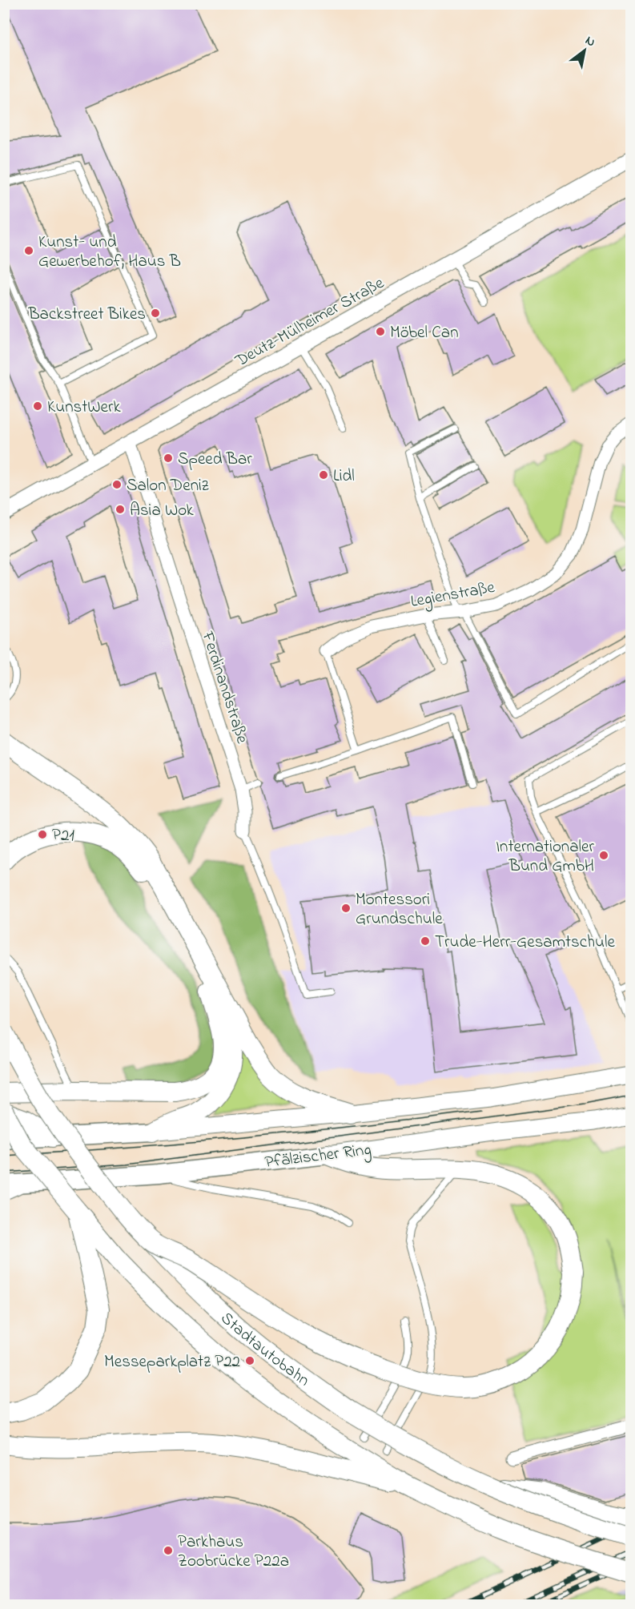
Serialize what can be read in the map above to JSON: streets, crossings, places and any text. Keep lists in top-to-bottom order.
{
  "streets": {
    "highway": ["Stadtautobahn"],
    "main road": ["Pfälzischer Ring"],
    "street": ["Deutz-Mülheimer Straße", "Legienstraße", "Ferdinandstraße"]
  },
  "crossings": [
    ["Deutz-Mülheimer Straße", "Ferdinandstraße"]
  ],
  "places": [
    "Kunst- und Gewerbehof, Haus B",
    "Backstreet Bikes",
    "Möbel Can",
    "KunstWerk",
    "Speed Bar",
    "Lidl",
    "Salon Deniz",
    "Asia Wok",
    "P21",
    "Internationaler Bund GmbH",
    "Montessori Grundschule",
    "Trude-Herr-Gesamtschule",
    "Messeparkplatz P22",
    "Parkhaus Zoobrücke P22a"
  ],
  "north": "top right"
}
